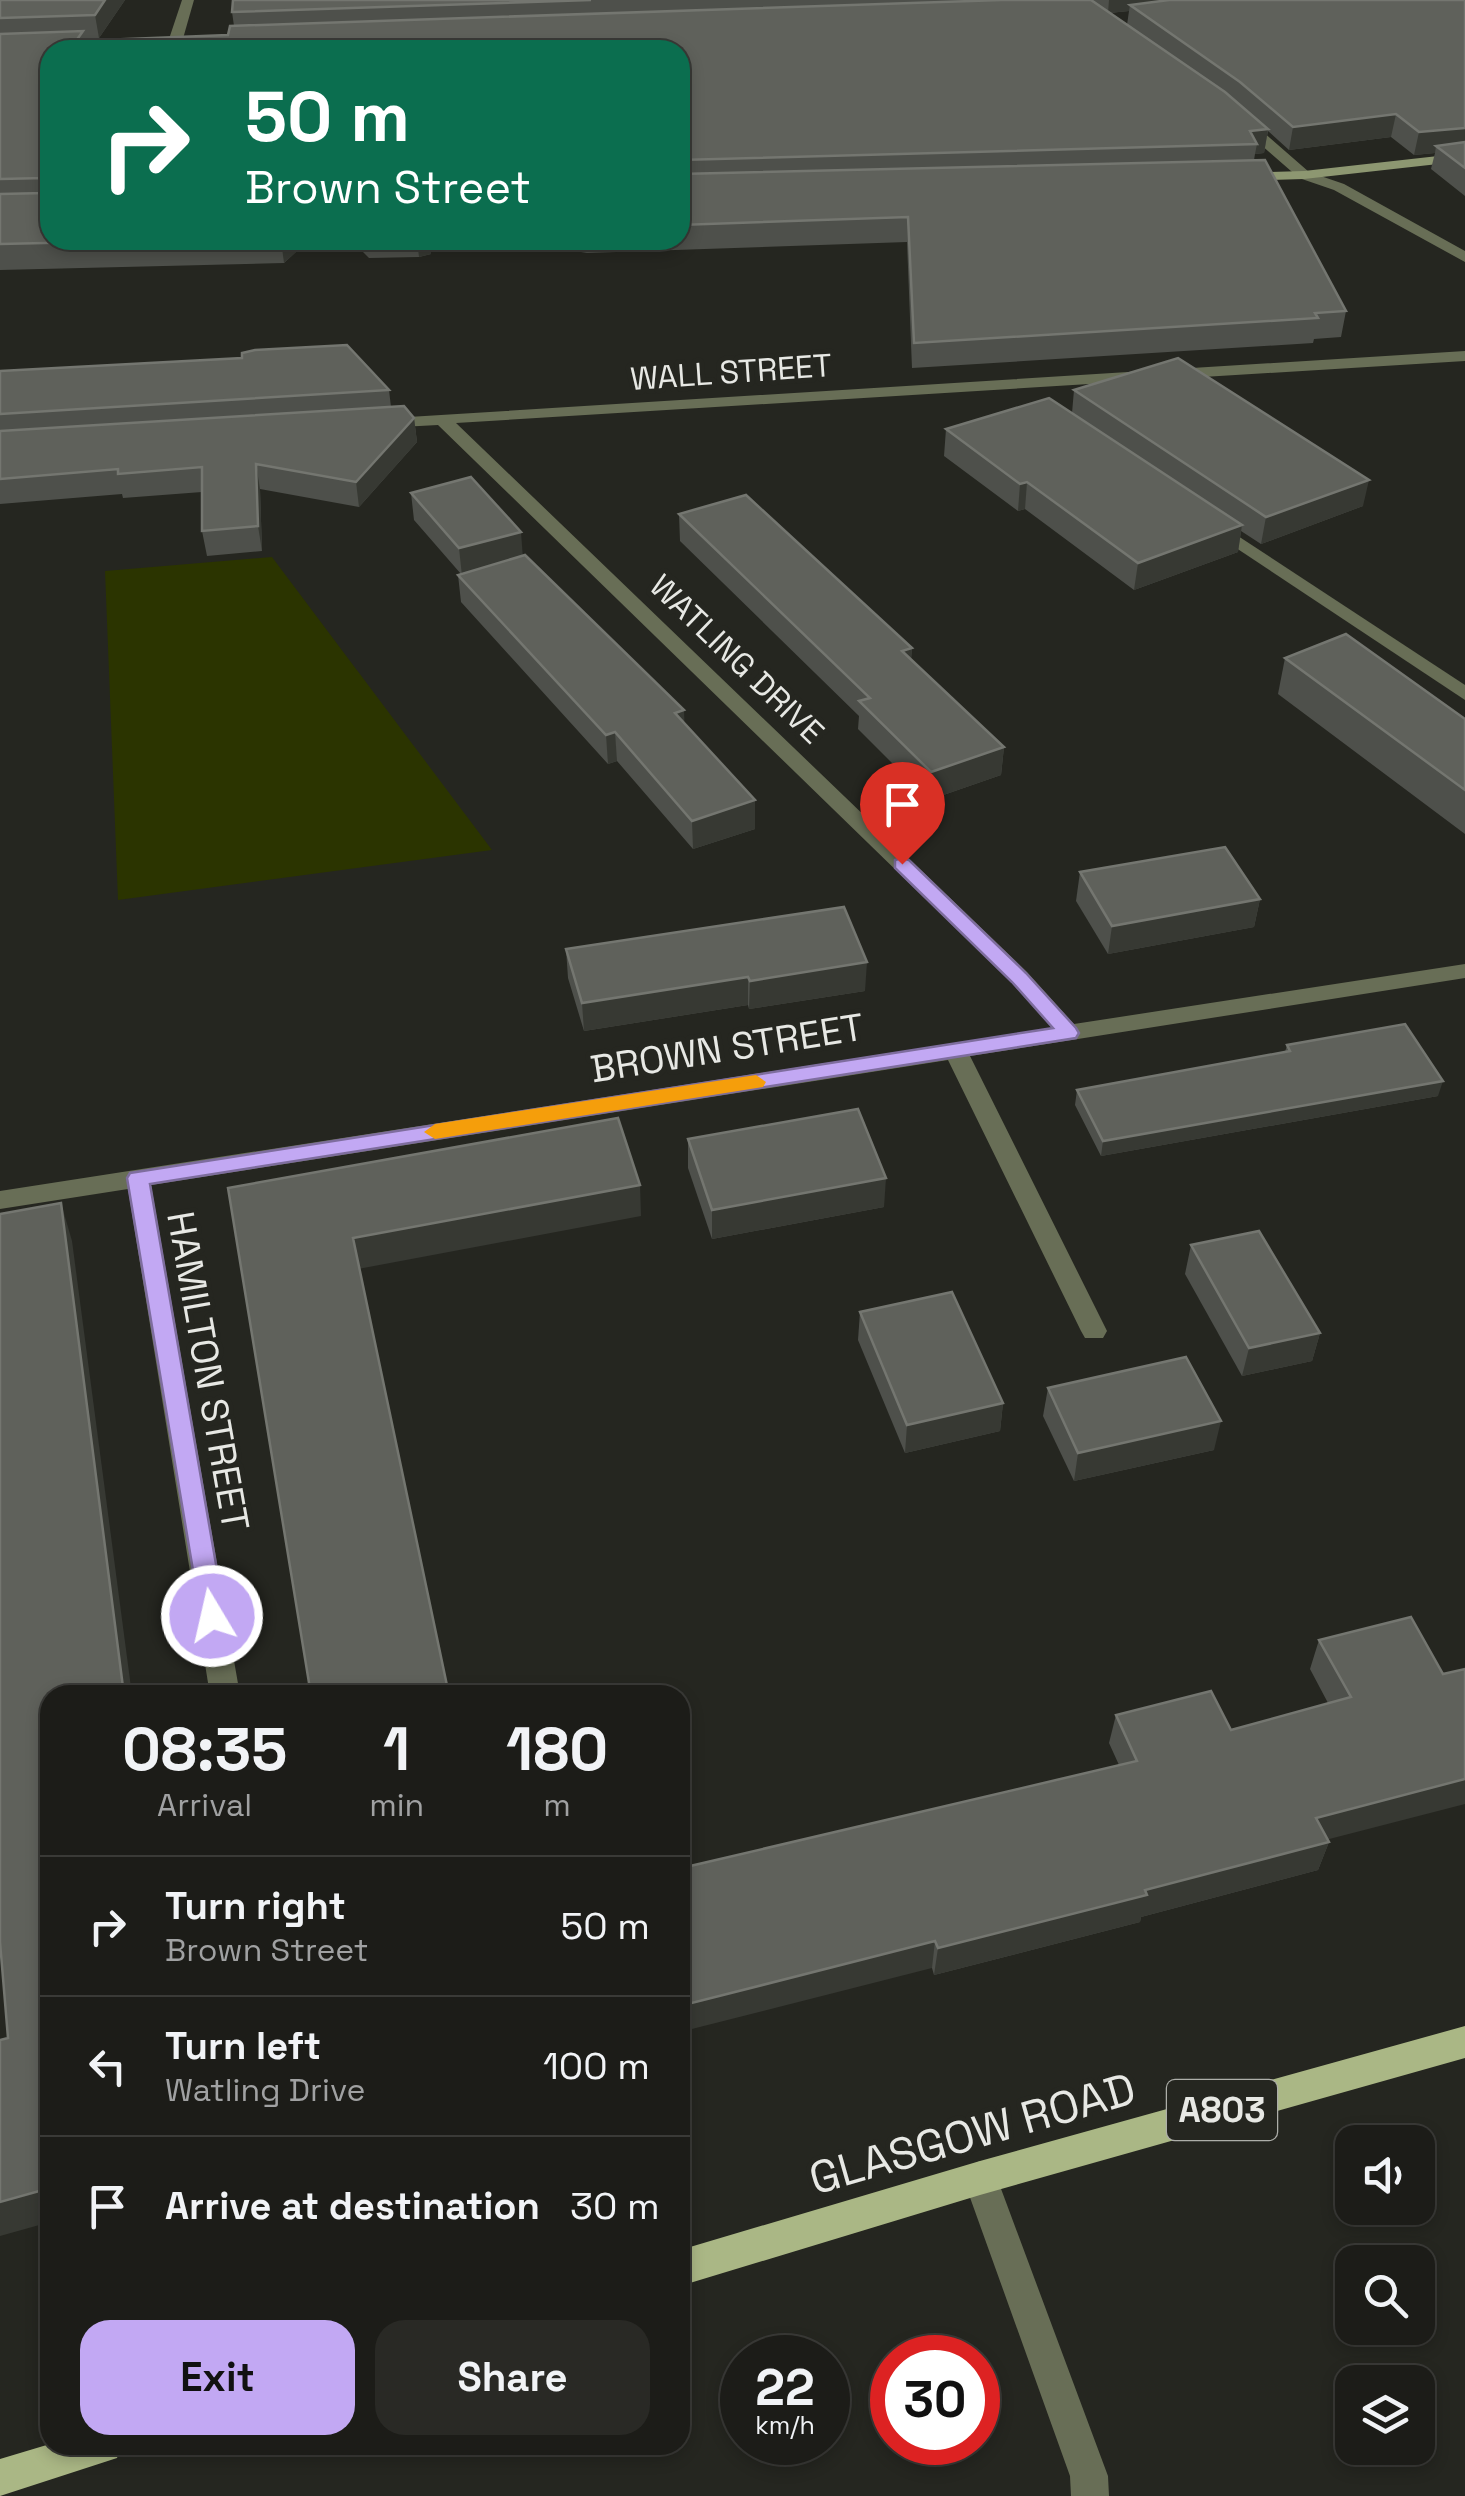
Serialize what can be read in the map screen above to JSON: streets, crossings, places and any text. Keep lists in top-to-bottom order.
{
  "streets": {
    "main road": ["A803", "GLASGOW ROAD"],
    "street": [
      "WALL STREET",
      "WATLING DRIVE",
      "BROWN STREET",
      "HAMILTON STREET"
    ]
  },
  "crossings": [
    ["WALL STREET", "WATLING DRIVE"],
    ["WATLING DRIVE", "BROWN STREET"],
    ["BROWN STREET", "HAMILTON STREET"]
  ],
  "page": {
    "turn": ["50 m", "Brown Street"],
    "eta": [
      "08:35",
      "Arrival",
      "1",
      "min",
      "180",
      "m"
    ],
    "list": [
      {
        "name": "Turn right",
        "note": "Brown Street",
        "value": "50 m"
      },
      {
        "name": "Turn left",
        "note": "Watling Drive",
        "value": "100 m"
      },
      {
        "name": "Arrive at destination",
        "value": "30 m"
      }
    ],
    "buttons": ["Exit", "Share"],
    "speed": "22 km/h",
    "limit": "30"
  }
}
